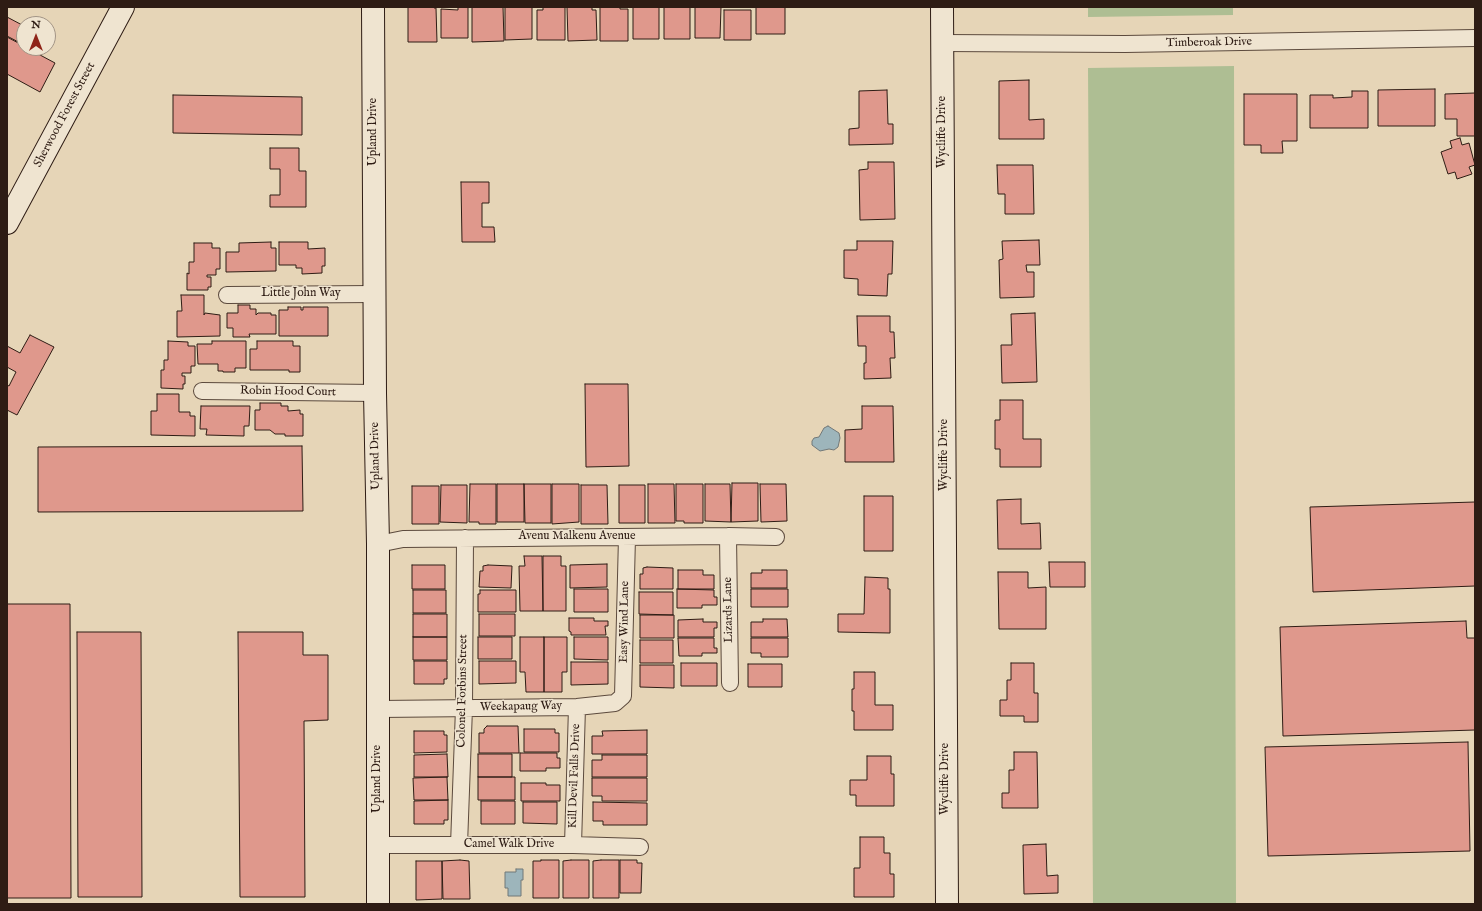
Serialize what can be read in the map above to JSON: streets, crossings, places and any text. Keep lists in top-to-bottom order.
{
  "streets": {
    "street": [
      "Timberoak Drive",
      "Sherwood Forest Street",
      "Upland Drive",
      "Wycliffe Drive",
      "Little John Way",
      "Robin Hood Court",
      "Avenu Malkenu Avenue",
      "Lizards Lane",
      "Easy Wind Lane",
      "Colonel Forbins Street",
      "Weekapaug Way",
      "Kill Devil Falls Drive",
      "Camel Walk Drive"
    ]
  },
  "crossings": [
    ["Timberoak Drive", "Wycliffe Drive"],
    ["Upland Drive", "Little John Way"],
    ["Upland Drive", "Robin Hood Court"],
    ["Upland Drive", "Avenu Malkenu Avenue"],
    ["Upland Drive", "Weekapaug Way"],
    ["Upland Drive", "Camel Walk Drive"],
    ["Avenu Malkenu Avenue", "Lizards Lane"],
    ["Avenu Malkenu Avenue", "Easy Wind Lane"],
    ["Avenu Malkenu Avenue", "Colonel Forbins Street"],
    ["Easy Wind Lane", "Weekapaug Way"],
    ["Colonel Forbins Street", "Weekapaug Way"],
    ["Colonel Forbins Street", "Camel Walk Drive"],
    ["Weekapaug Way", "Kill Devil Falls Drive"],
    ["Kill Devil Falls Drive", "Camel Walk Drive"]
  ],
  "north": "top"
}
